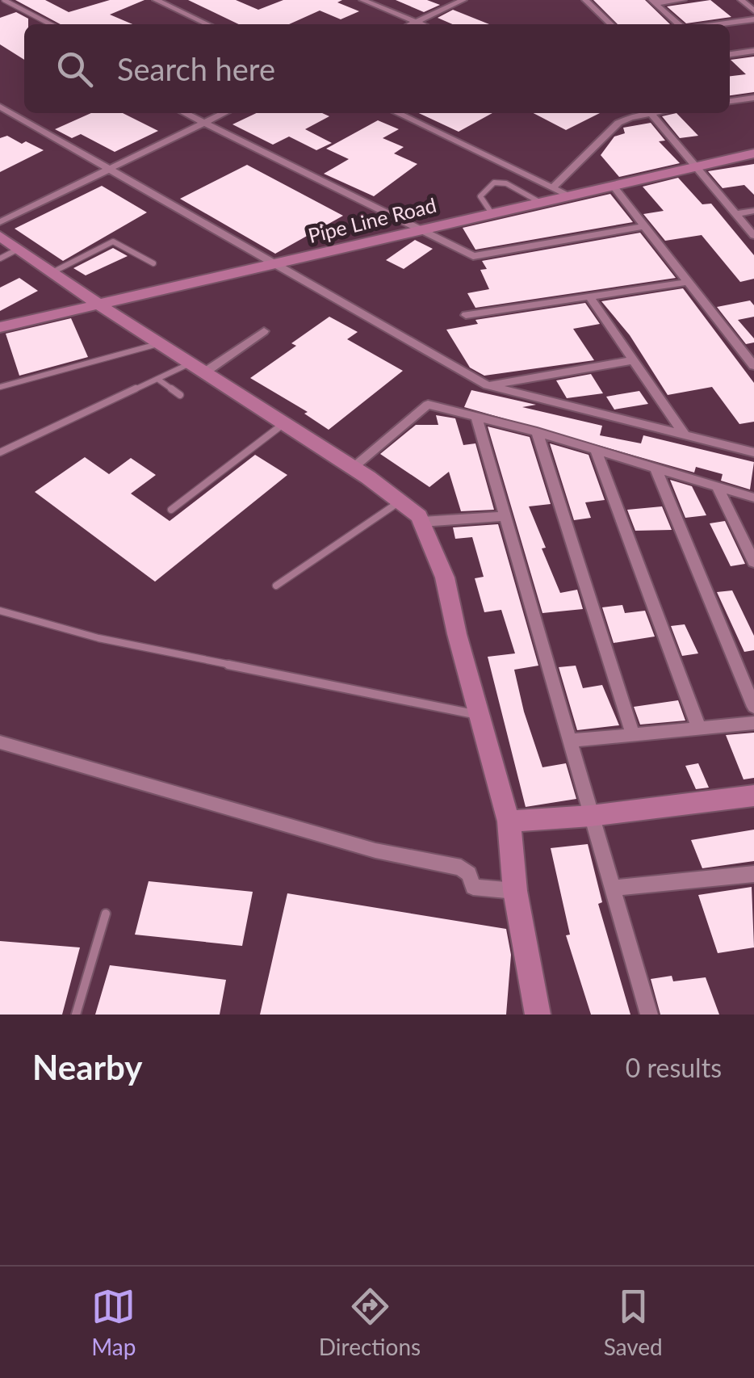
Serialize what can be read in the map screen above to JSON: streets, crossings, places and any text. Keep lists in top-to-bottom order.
{
  "streets": {
    "street": ["Pipe Line Road"]
  },
  "page": {
    "search": "Search here",
    "heading": ["Nearby", "0 results"],
    "nav": ["Map", "Directions", "Saved"]
  }
}
